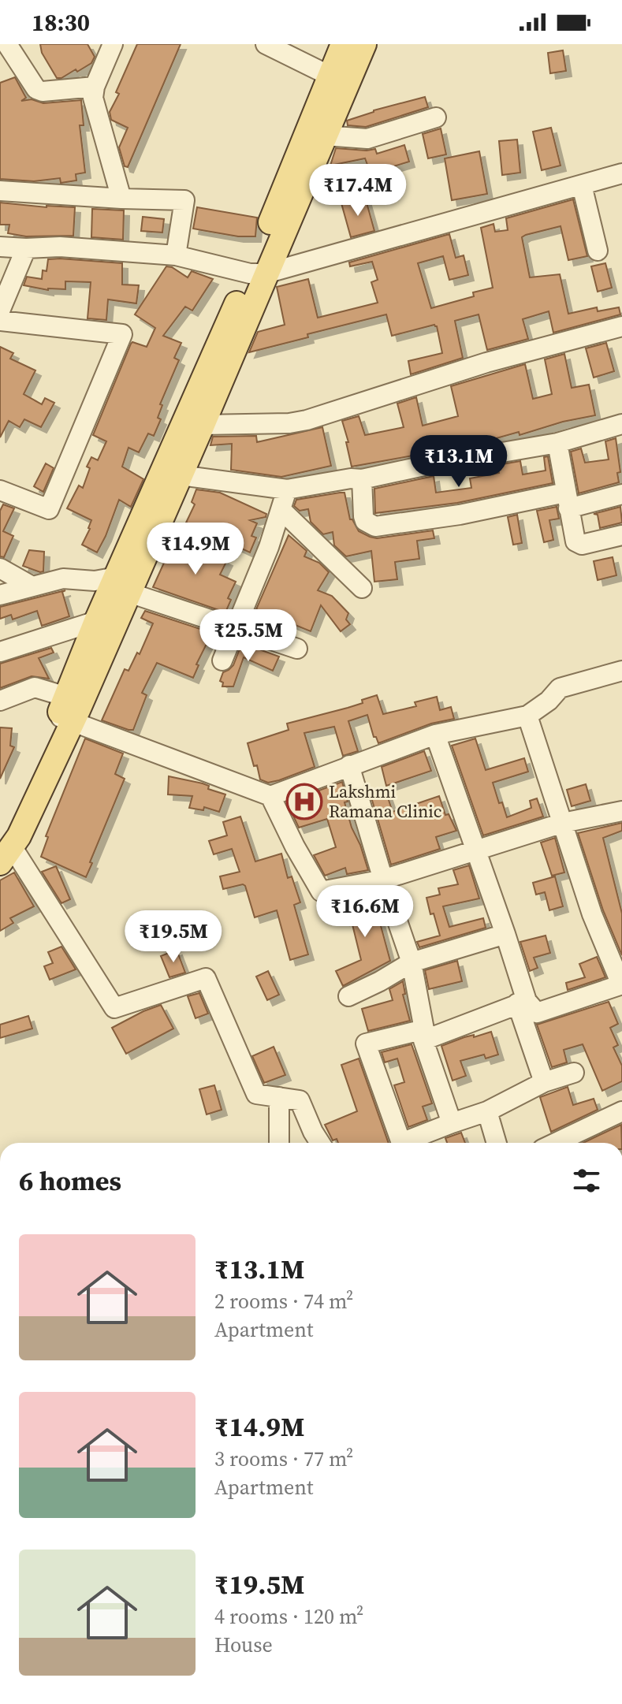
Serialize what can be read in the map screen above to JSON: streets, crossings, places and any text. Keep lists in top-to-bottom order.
{
  "places": {
    "hospital": ["Lakshmi Ramana Clinic"]
  },
  "page": {
    "status": "18:30",
    "price": [
      "₹17.4M",
      "₹13.1M",
      "₹14.9M",
      "₹25.5M",
      "₹16.6M",
      "₹19.5M"
    ],
    "heading": "6 homes",
    "list": [
      {
        "name": "₹13.1M",
        "note": "2 rooms · 74 m² · Apartment"
      },
      {
        "name": "₹14.9M",
        "note": "3 rooms · 77 m² · Apartment"
      },
      {
        "name": "₹19.5M",
        "note": "4 rooms · 120 m² · House"
      }
    ]
  }
}
